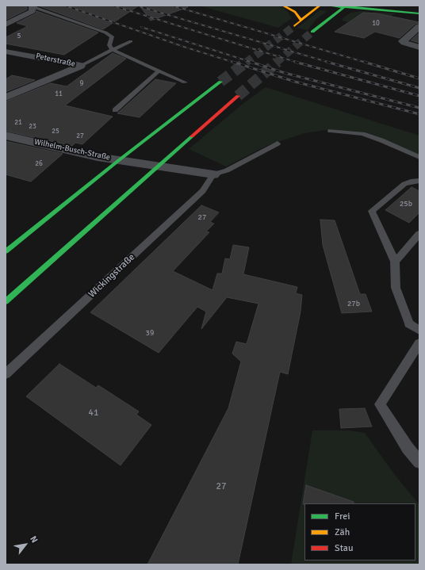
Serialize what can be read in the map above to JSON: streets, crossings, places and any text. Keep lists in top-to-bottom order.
{
  "streets": {
    "street": ["Peterstraße", "Wilhelm-Busch-Straße"],
    "lane": ["Wickingstraße"]
  },
  "house_numbers": [
    "10",
    "5",
    "9",
    "11",
    "21",
    "23",
    "25",
    "27",
    "26",
    "25b",
    "27",
    "27b",
    "39",
    "41",
    "27"
  ],
  "legend": ["Frei", "Zäh", "Stau"],
  "north": "top right"
}
